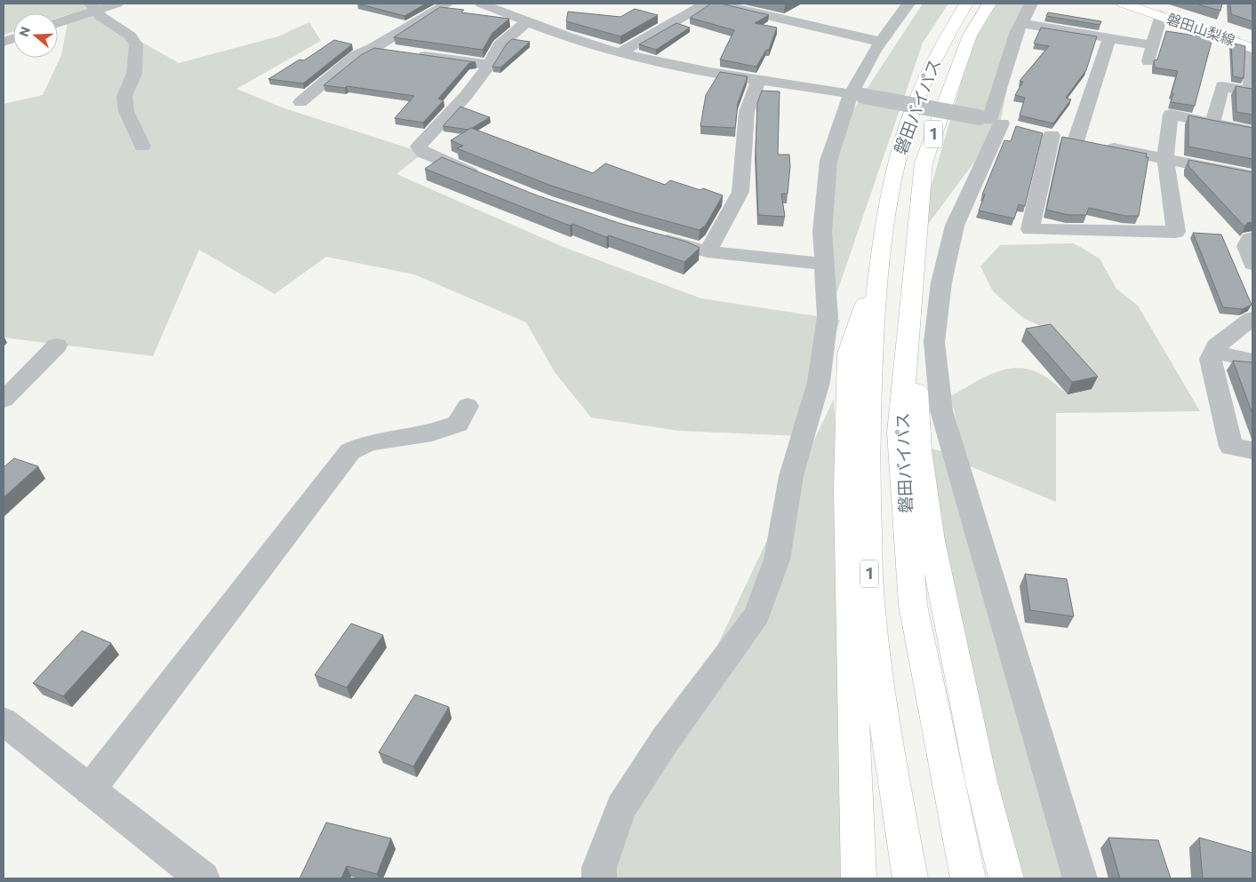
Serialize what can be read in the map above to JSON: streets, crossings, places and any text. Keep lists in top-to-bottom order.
{
  "streets": {
    "main road": ["磐田山梨線", "磐田バイパス", "1"]
  },
  "north": "left"
}
